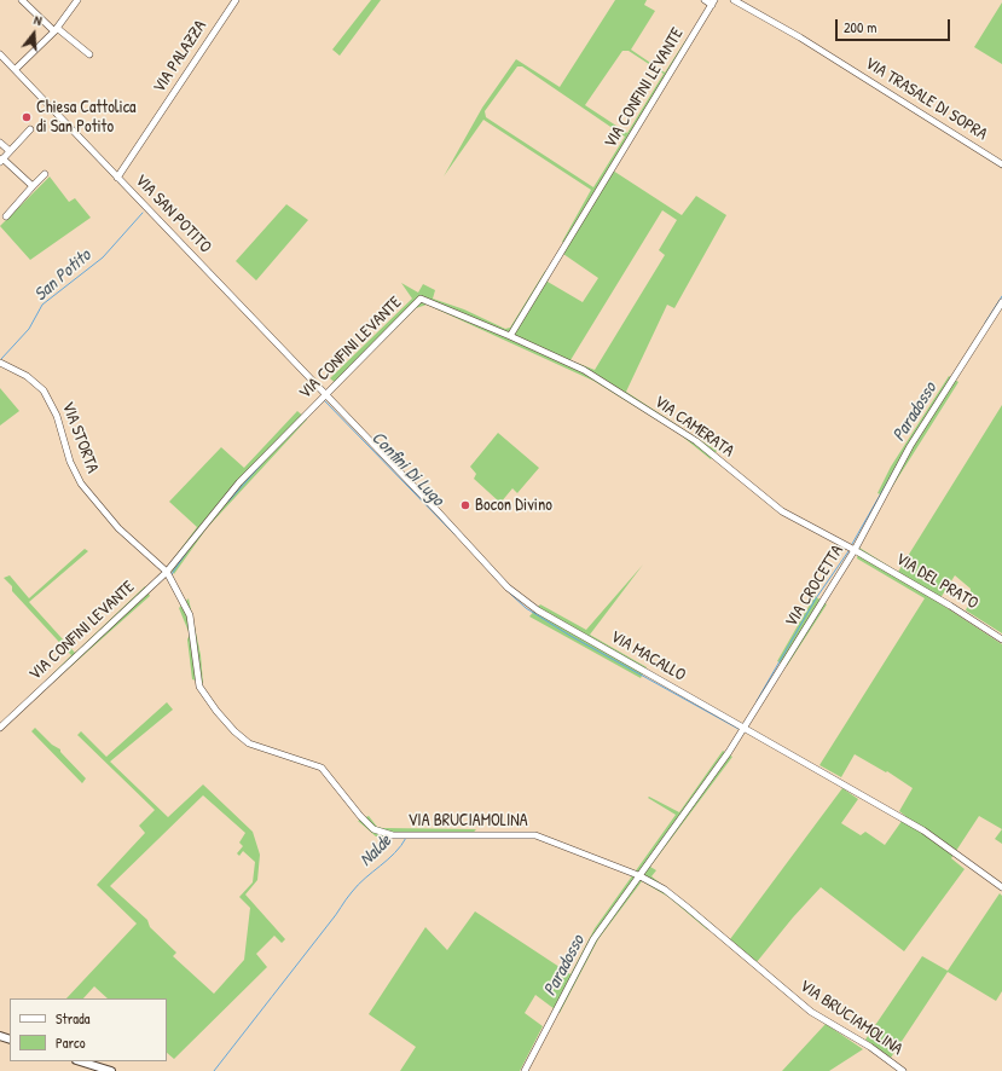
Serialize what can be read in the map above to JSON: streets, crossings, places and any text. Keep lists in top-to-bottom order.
{
  "streets": {
    "street": [
      "VIA PALAZZA",
      "VIA CONFINI LEVANTE",
      "VIA TRASALE DI SOPRA",
      "VIA SAN POTITO",
      "VIA CAMERATA",
      "VIA STORTA",
      "VIA DEL PRATO",
      "VIA CROCETTA",
      "VIA MACALLO",
      "VIA BRUCIAMOLINA"
    ]
  },
  "crossings": [
    ["VIA PALAZZA", "VIA SAN POTITO"],
    ["VIA CONFINI LEVANTE", "VIA SAN POTITO"],
    ["VIA CONFINI LEVANTE", "VIA CAMERATA"],
    ["VIA CONFINI LEVANTE", "VIA STORTA"],
    ["VIA CONFINI LEVANTE", "VIA MACALLO"],
    ["VIA CONFINI LEVANTE", "VIA BRUCIAMOLINA"],
    ["VIA SAN POTITO", "VIA MACALLO"],
    ["VIA CAMERATA", "VIA DEL PRATO"],
    ["VIA CAMERATA", "VIA CROCETTA"],
    ["VIA STORTA", "VIA BRUCIAMOLINA"],
    ["VIA DEL PRATO", "VIA CROCETTA"],
    ["VIA CROCETTA", "VIA MACALLO"],
    ["VIA CROCETTA", "VIA BRUCIAMOLINA"]
  ],
  "water": [
    "San Potito",
    "Paradosso",
    "Confini Di Lugo",
    "Nalde"
  ],
  "places": ["Chiesa Cattolica di San Potito", "Bocon Divino"],
  "legend": ["Strada", "Parco"],
  "scale_bar": "200 m",
  "north": "top"
}
